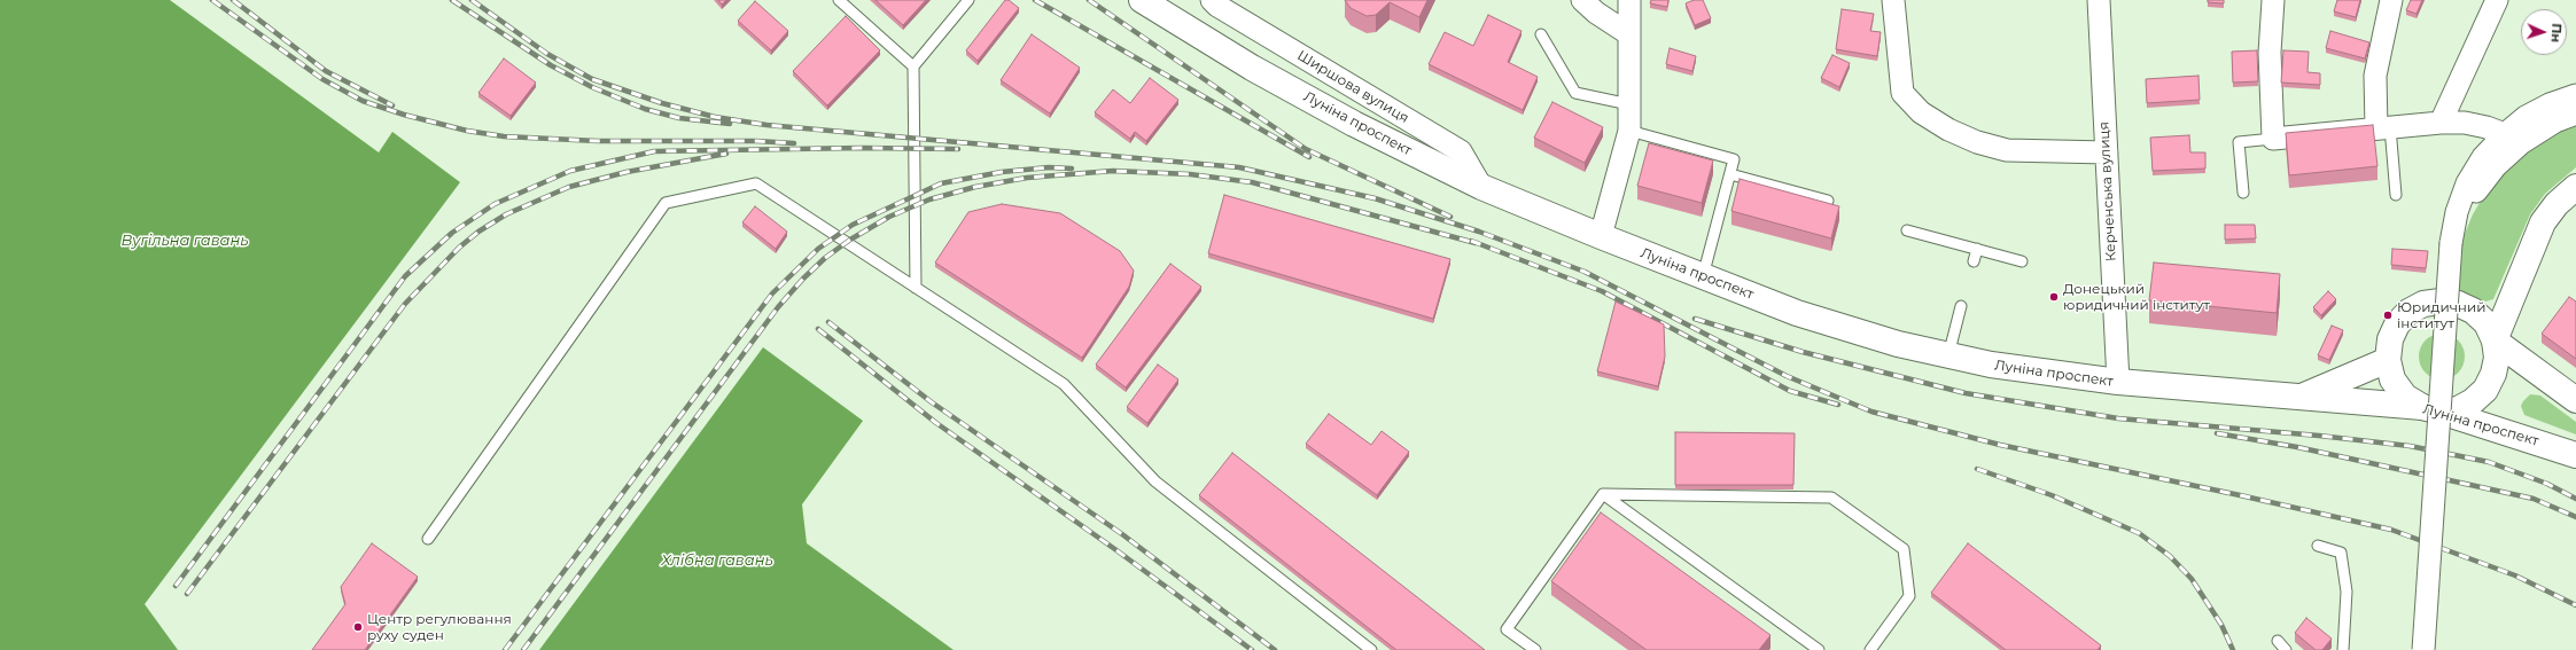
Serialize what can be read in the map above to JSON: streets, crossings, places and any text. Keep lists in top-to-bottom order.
{
  "streets": {
    "street": ["Ширшова вулиця", "Луніна проспект", "Керченська вулиця"]
  },
  "crossings": [
    ["Ширшова вулиця", "Луніна проспект"],
    ["Луніна проспект", "Керченська вулиця"]
  ],
  "water": ["Вугільна гавань", "Хлібна гавань"],
  "places": ["Донецький юридичний інститут", "Юридичний інститут", "Центр регулювання руху суден"],
  "north": "right"
}
